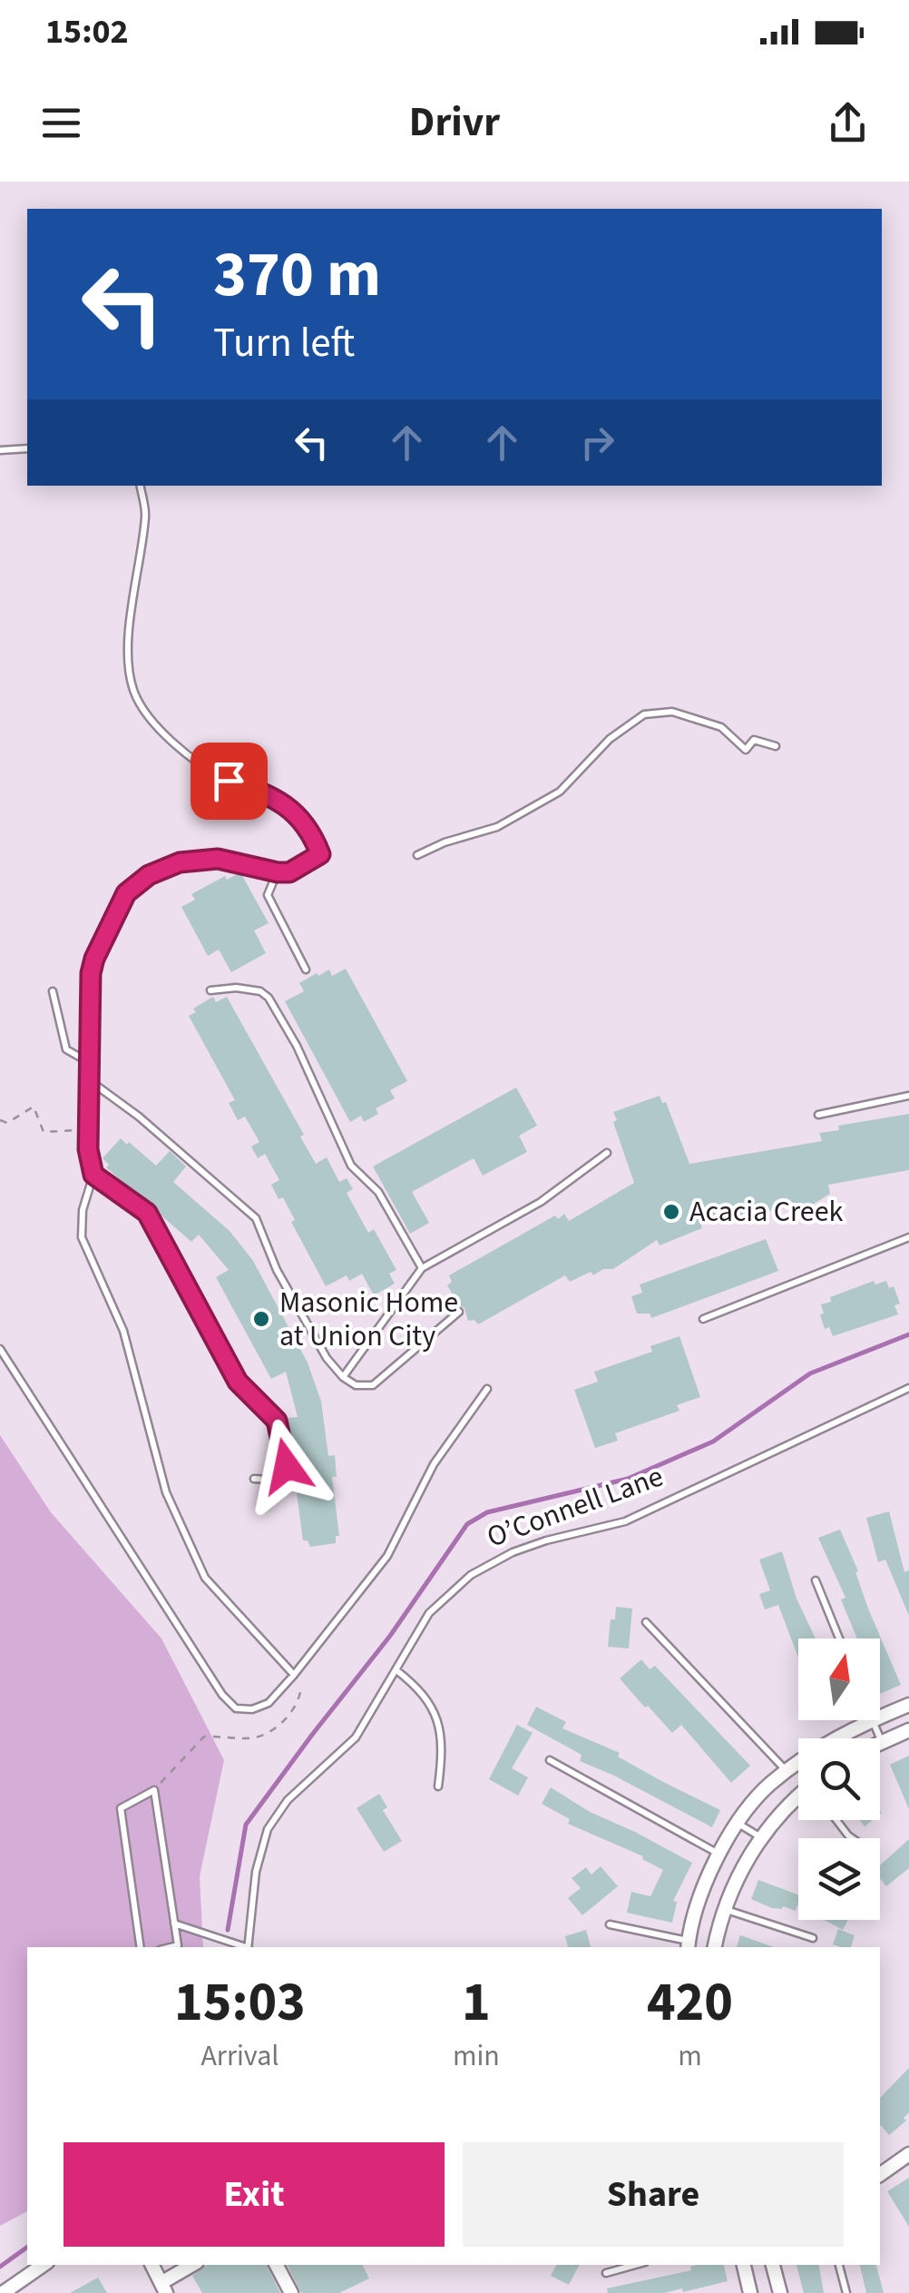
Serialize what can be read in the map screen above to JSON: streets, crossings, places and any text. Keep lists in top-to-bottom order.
{
  "streets": {
    "lane": ["O’Connell Lane"]
  },
  "places": ["Acacia Creek", "Masonic Home at Union City"],
  "north": "top",
  "page": {
    "status": "15:02",
    "header": "Drivr",
    "turn": ["370 m", "Turn left"],
    "eta": [
      "15:03",
      "Arrival",
      "1",
      "min",
      "420",
      "m"
    ],
    "buttons": ["Exit", "Share"]
  }
}
